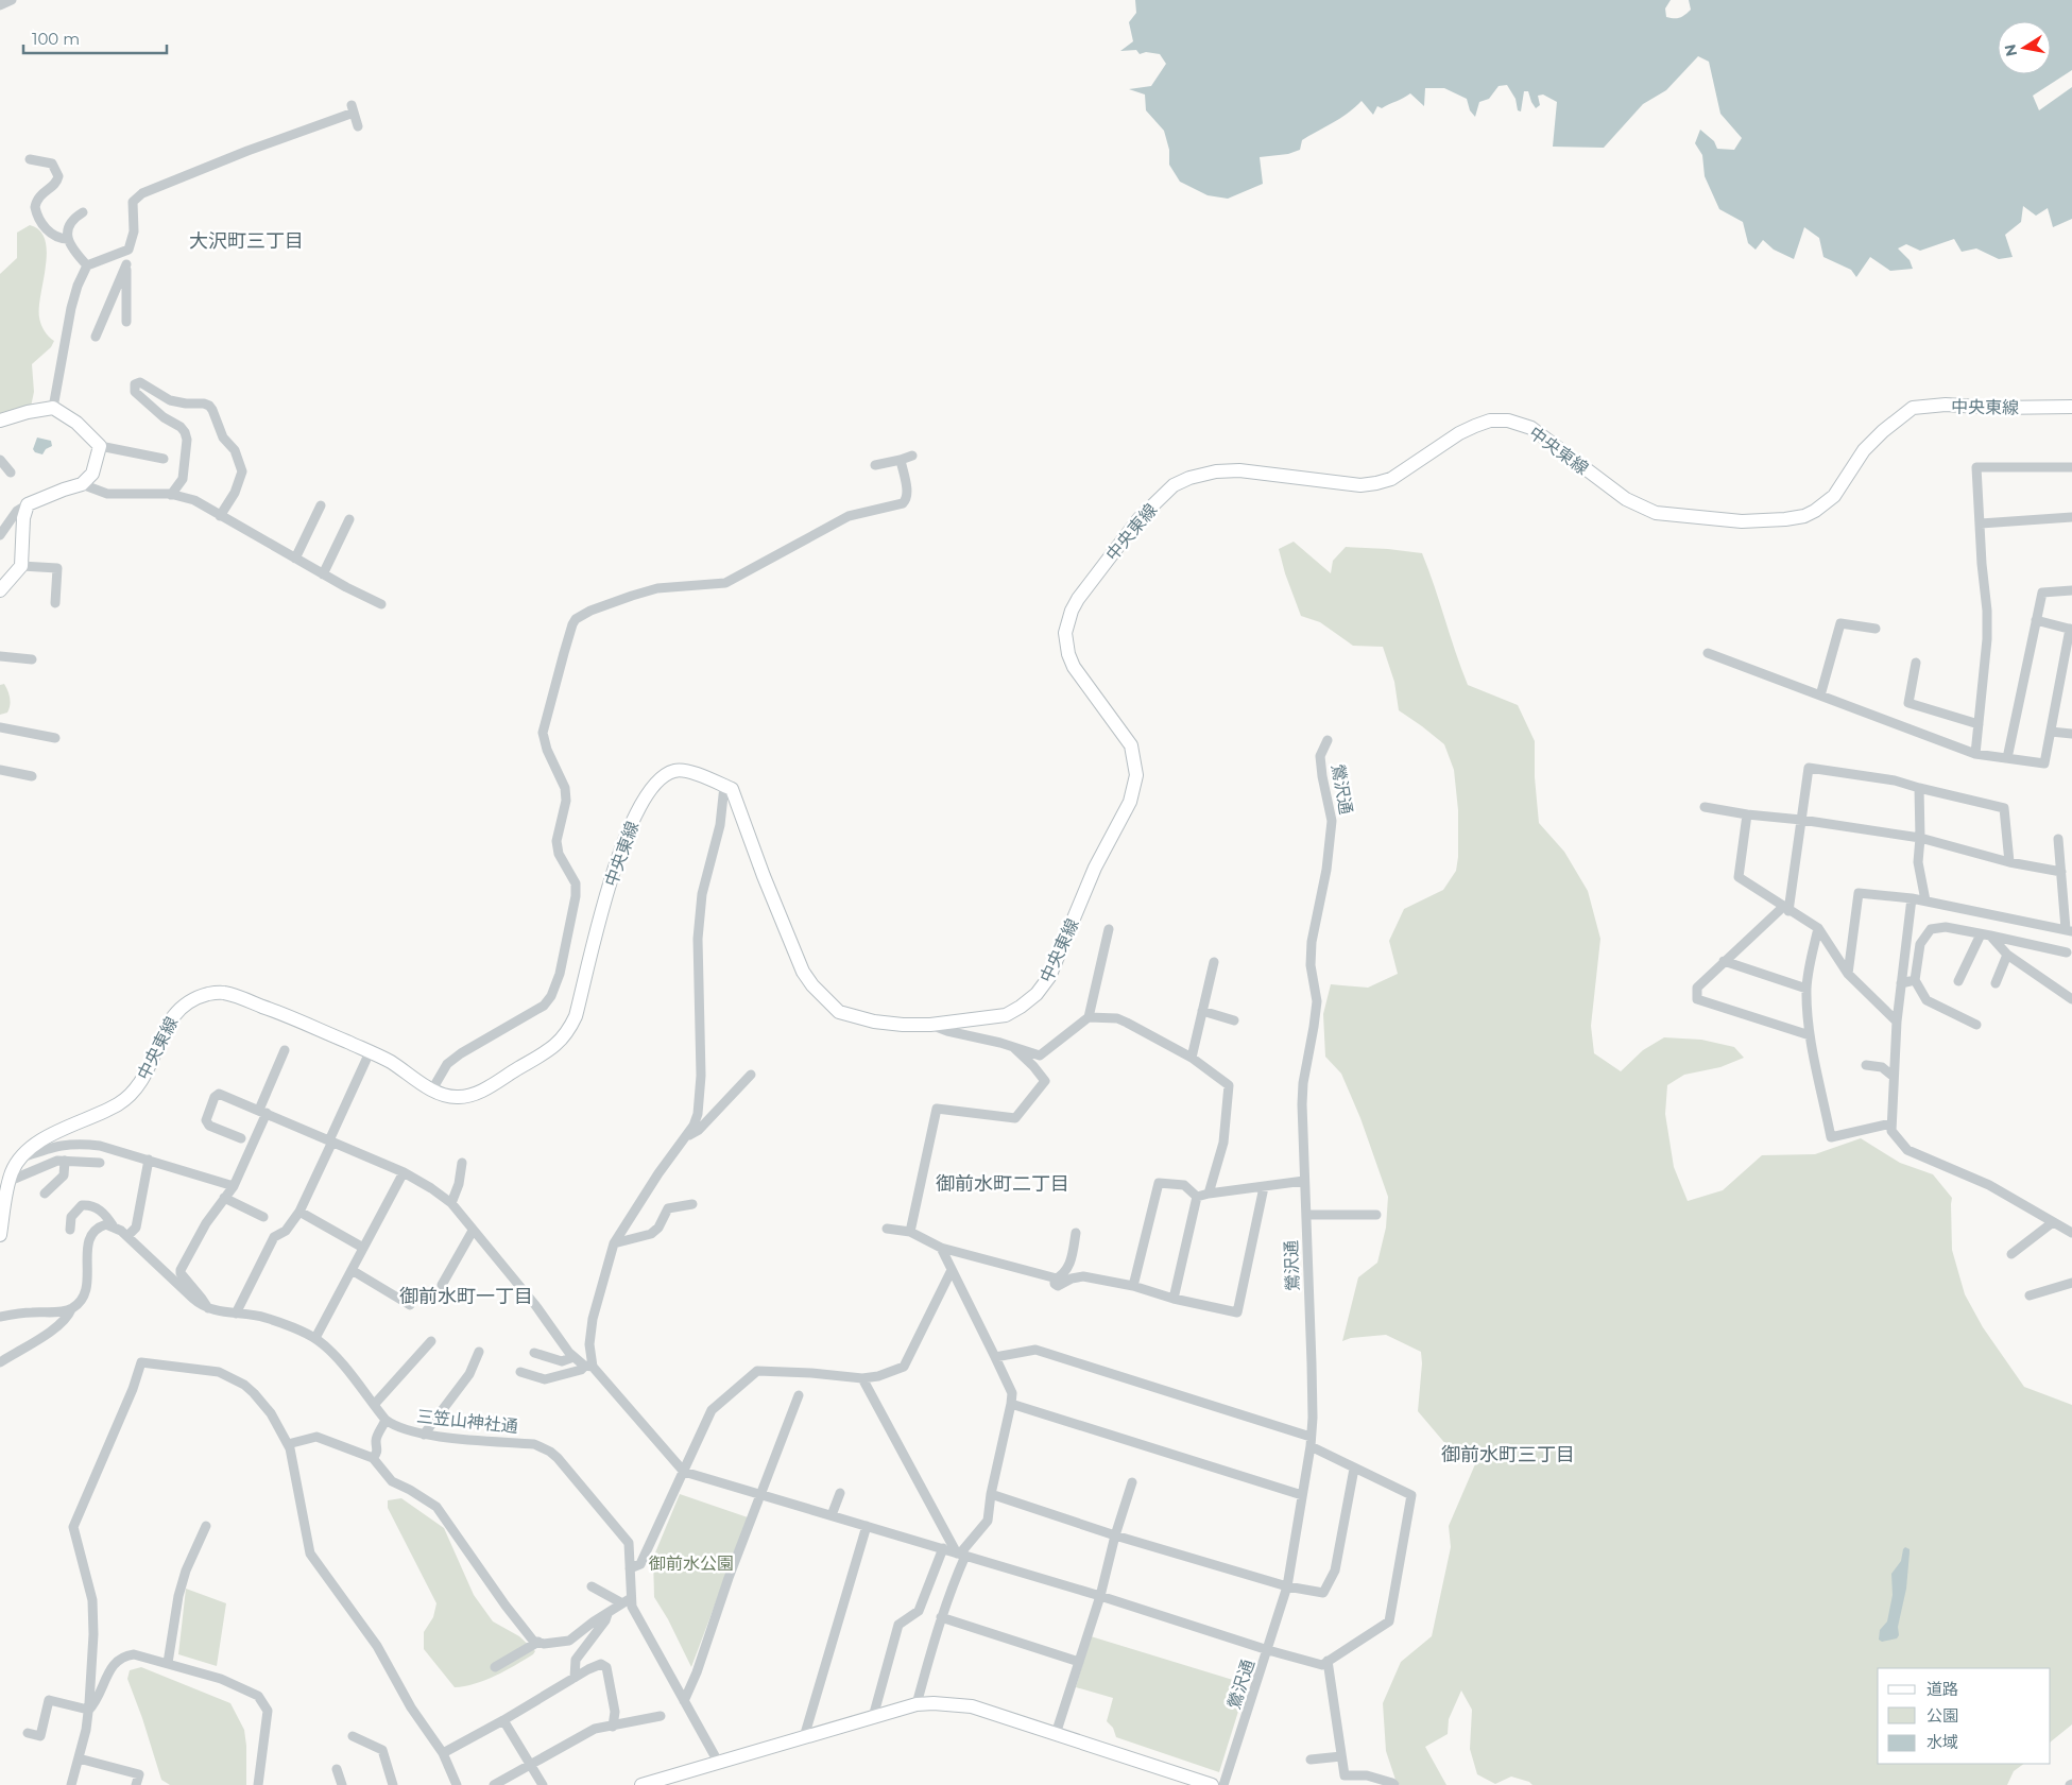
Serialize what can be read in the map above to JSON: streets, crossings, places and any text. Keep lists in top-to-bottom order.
{
  "streets": {
    "main road": ["中央東線"],
    "street": ["鶯沢通", "三笠山神社通"]
  },
  "districts": [
    "大沢町三丁目",
    "御前水町二丁目",
    "御前水町一丁目",
    "御前水町三丁目"
  ],
  "parks": ["御前水公園"],
  "legend": ["道路", "公園", "水域"],
  "scale_bar": "100 m",
  "north": "left"
}
